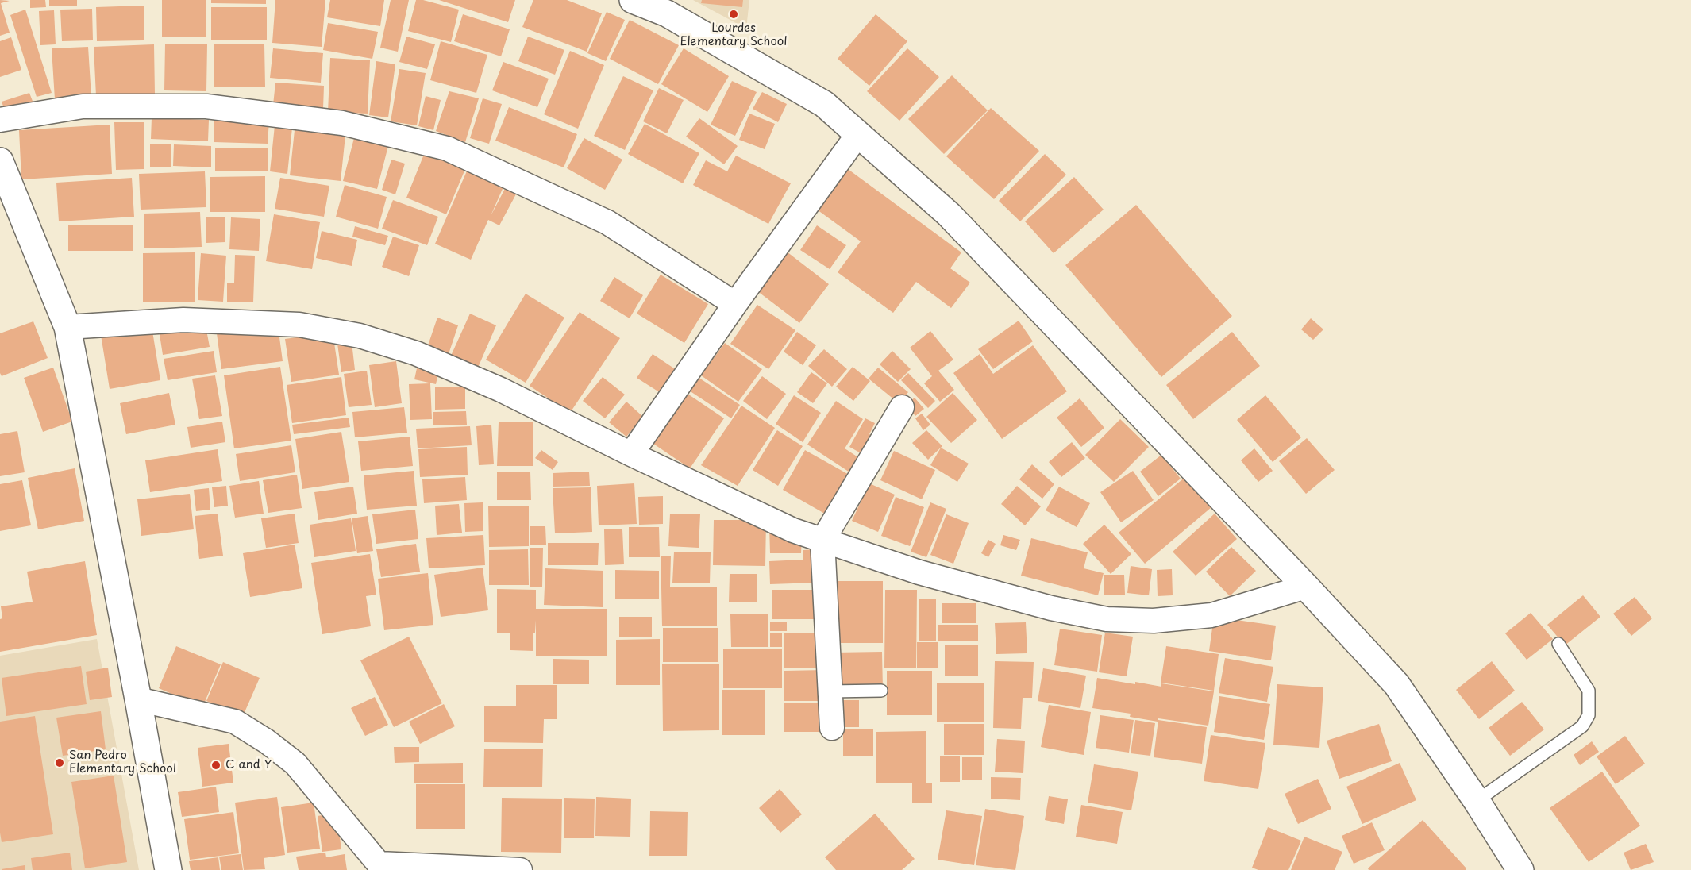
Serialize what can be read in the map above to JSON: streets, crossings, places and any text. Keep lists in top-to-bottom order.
{
  "places": ["Lourdes Elementary School", "San Pedro Elementary School", "C and Y"]
}
